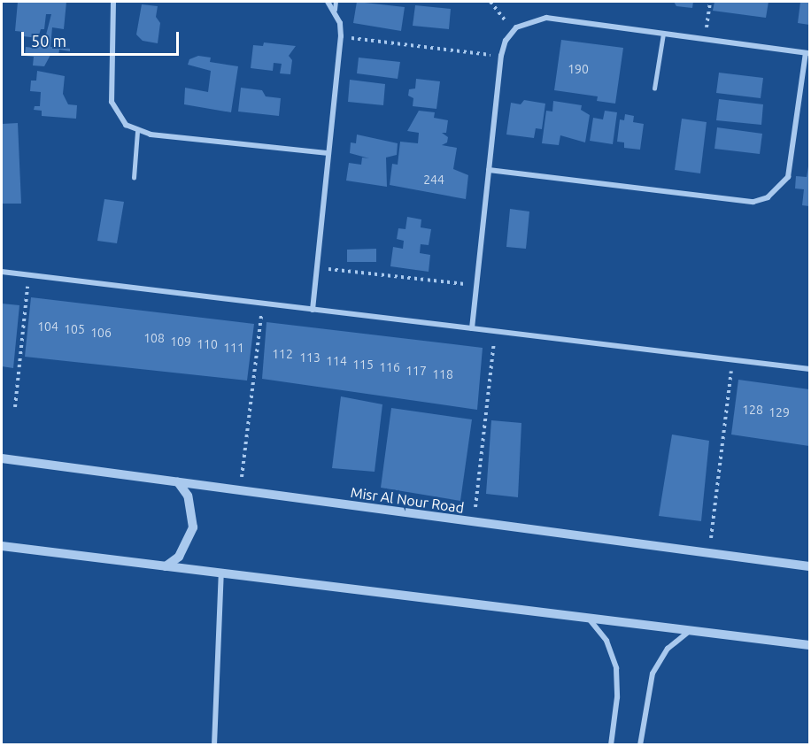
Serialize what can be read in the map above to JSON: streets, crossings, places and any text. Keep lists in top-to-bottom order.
{
  "streets": {
    "street": ["Misr Al Nour Road"]
  },
  "house_numbers": [
    "190",
    "244",
    "104",
    "105",
    "106",
    "108",
    "109",
    "110",
    "111",
    "112",
    "113",
    "114",
    "115",
    "116",
    "117",
    "118",
    "128",
    "129"
  ],
  "scale_bar": "50 m"
}
